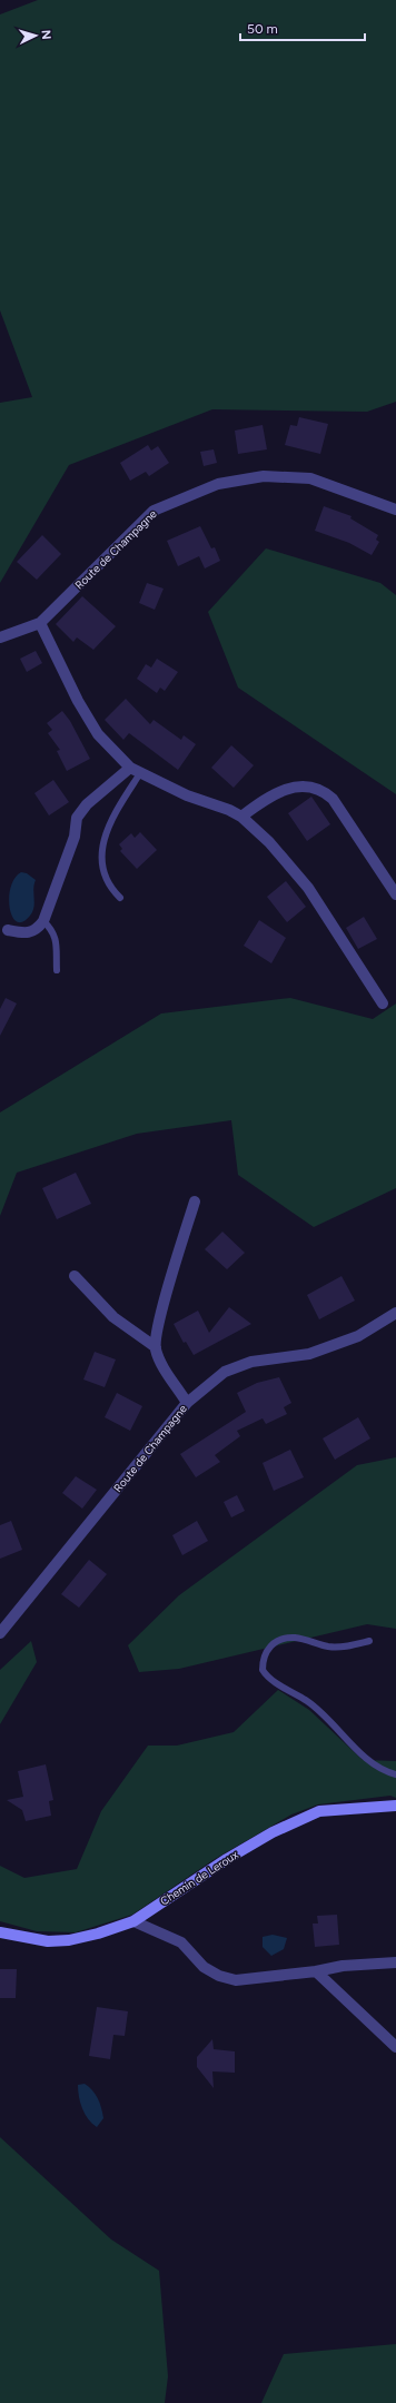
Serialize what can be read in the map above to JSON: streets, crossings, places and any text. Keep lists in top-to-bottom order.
{
  "streets": {
    "street": ["Route de Champagne", "Chemin de Leroux"]
  },
  "scale_bar": "50 m",
  "north": "right"
}
